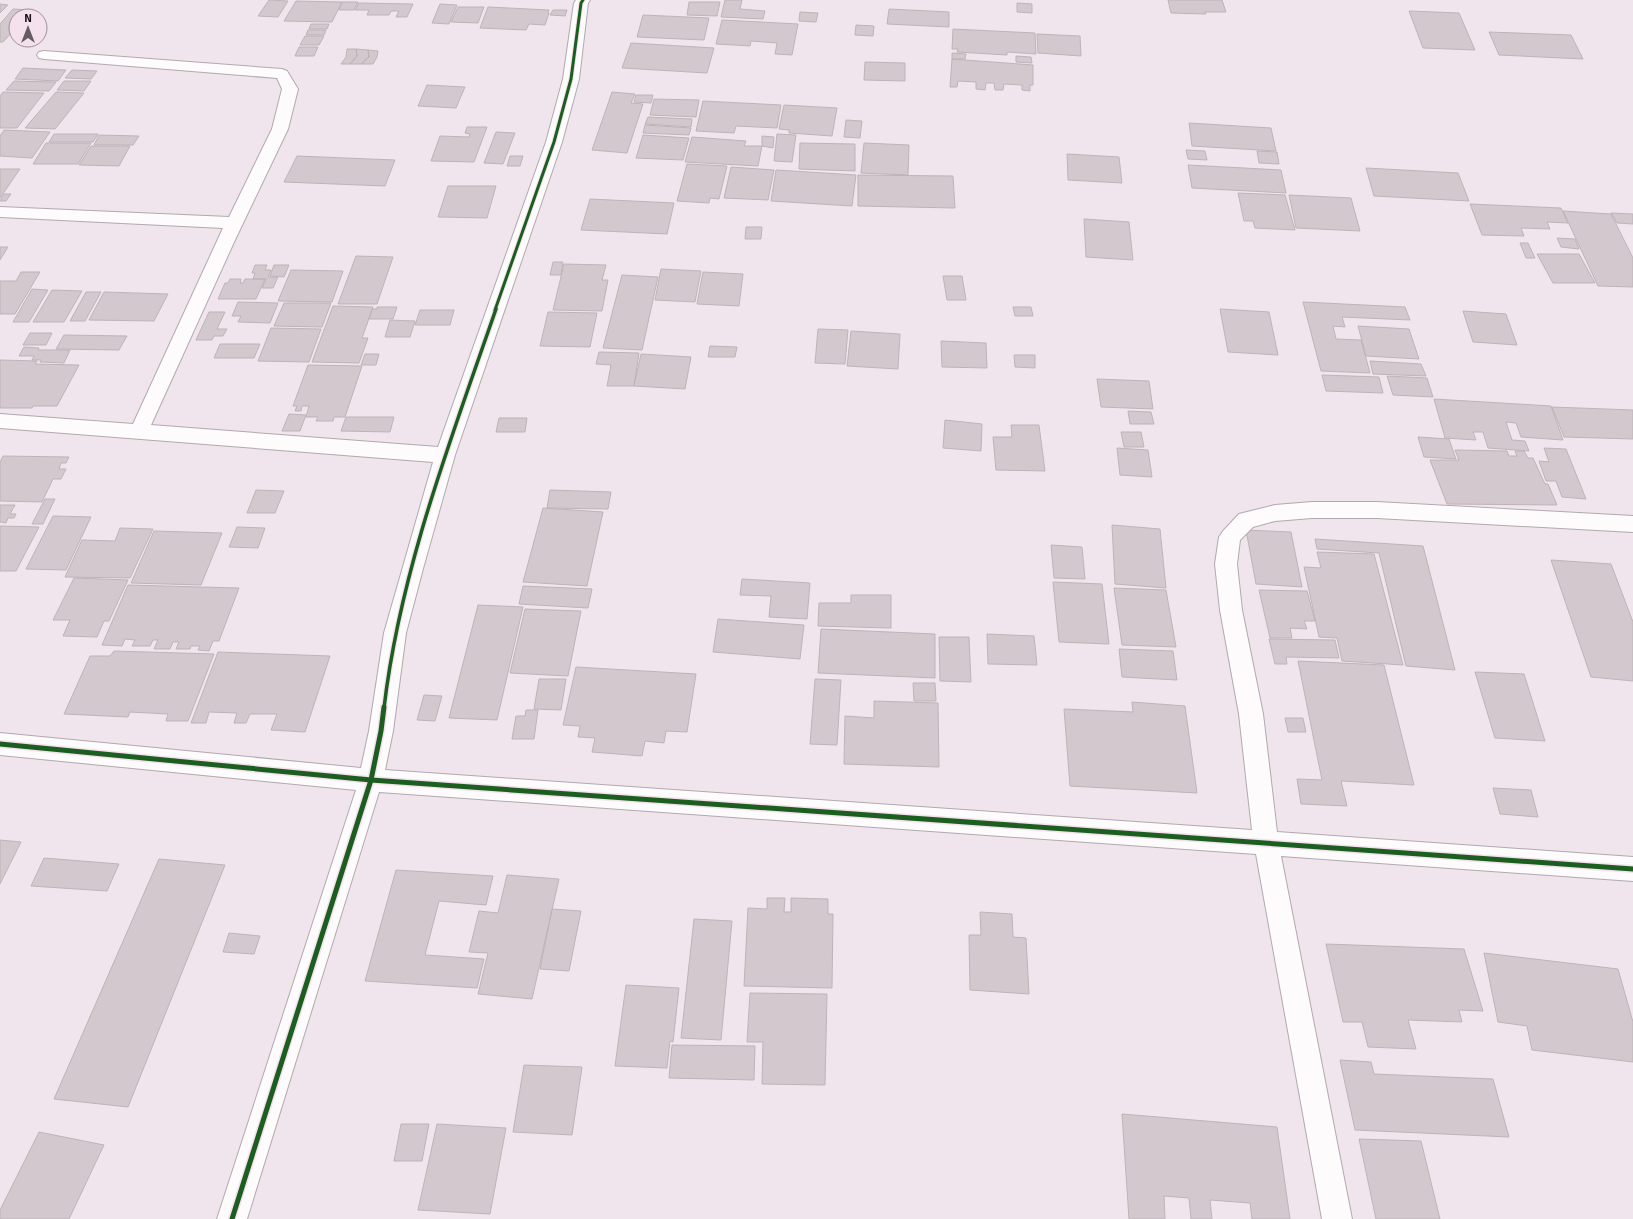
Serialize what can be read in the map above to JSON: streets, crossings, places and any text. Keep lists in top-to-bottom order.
{
  "north": "top"
}
